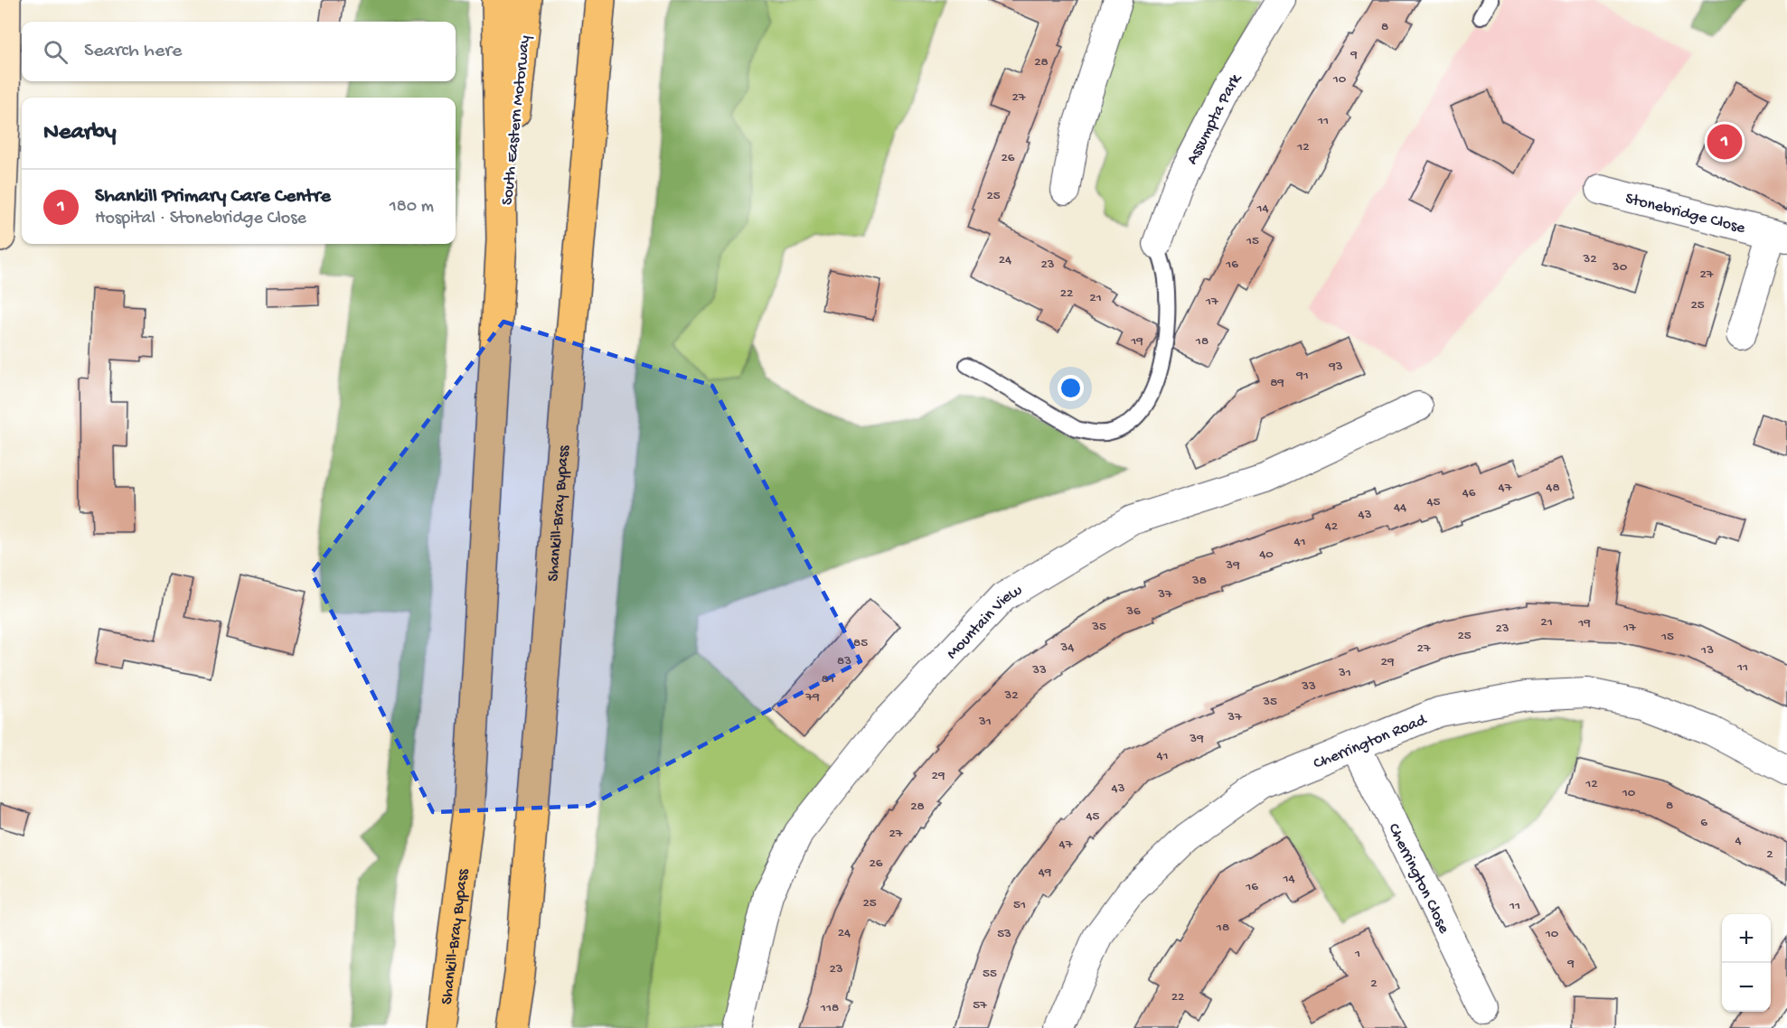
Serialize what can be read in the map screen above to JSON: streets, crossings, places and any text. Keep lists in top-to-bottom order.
{
  "streets": {
    "highway": ["South Eastern Motorway", "Shankill-Bray Bypass"],
    "street": [
      "Assumpta Park",
      "Stonebridge Close",
      "Mountain View",
      "Cherrington Road",
      "Cherrington Close"
    ]
  },
  "crossings": [
    ["South Eastern Motorway", "Shankill-Bray Bypass"],
    ["Cherrington Road", "Cherrington Close"]
  ],
  "house_numbers": [
    "8",
    "9",
    "28",
    "10",
    "27",
    "11",
    "12",
    "26",
    "25",
    "14",
    "15",
    "32",
    "24",
    "23",
    "16",
    "30",
    "27",
    "22",
    "21",
    "17",
    "25",
    "19",
    "18",
    "93",
    "91",
    "89",
    "47",
    "48",
    "46",
    "45",
    "44",
    "43",
    "42",
    "41",
    "40",
    "39",
    "38",
    "37",
    "36",
    "21",
    "19",
    "35",
    "17",
    "23",
    "25",
    "15",
    "85",
    "34",
    "27",
    "13",
    "83",
    "29",
    "11",
    "33",
    "31",
    "81",
    "33",
    "32",
    "79",
    "35",
    "37",
    "31",
    "39",
    "41",
    "29",
    "12",
    "43",
    "10",
    "8",
    "28",
    "45",
    "6",
    "27",
    "4",
    "47",
    "2",
    "26",
    "49",
    "14",
    "16",
    "25",
    "51",
    "11",
    "18",
    "24",
    "53",
    "10",
    "1",
    "9",
    "23",
    "55",
    "2",
    "22",
    "57",
    "118"
  ],
  "page": {
    "search": "Search here",
    "heading": "Nearby",
    "pins": "1",
    "list": [
      {
        "mark": "1",
        "name": "Shankill Primary Care Centre",
        "note": "Hospital · Stonebridge Close",
        "value": "180 m"
      }
    ],
    "map_buttons": ["+", "−"]
  }
}
